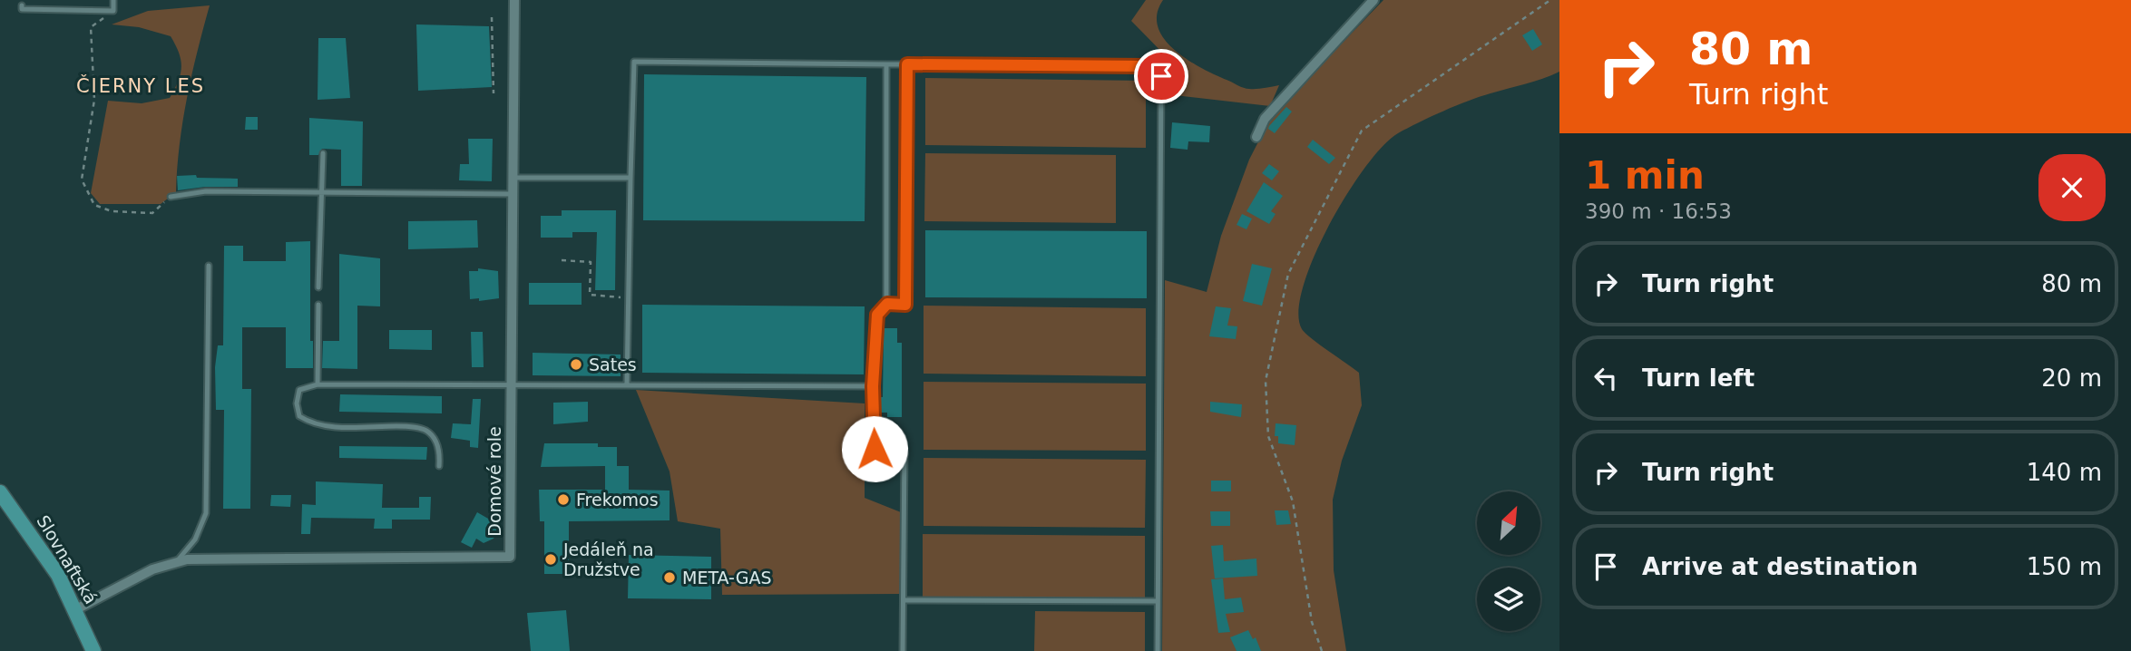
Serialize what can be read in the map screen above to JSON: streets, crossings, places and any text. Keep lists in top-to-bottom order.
{
  "streets": {
    "main road": ["Slovnaftská"],
    "street": ["Domové role"]
  },
  "crossings": [
    ["Domové role", "Slovnaftská"]
  ],
  "districts": ["ČIERNY LES"],
  "places": [
    "Sates",
    "Frekomos",
    "Jedáleň na Družstve",
    "META-GAS"
  ],
  "north": "top right",
  "page": {
    "turn": ["80 m", "Turn right"],
    "heading": ["1 min", "390 m · 16:53"],
    "list": [
      {
        "name": "Turn right",
        "value": "80 m"
      },
      {
        "name": "Turn left",
        "value": "20 m"
      },
      {
        "name": "Turn right",
        "value": "140 m"
      },
      {
        "name": "Arrive at destination",
        "value": "150 m"
      }
    ]
  }
}
